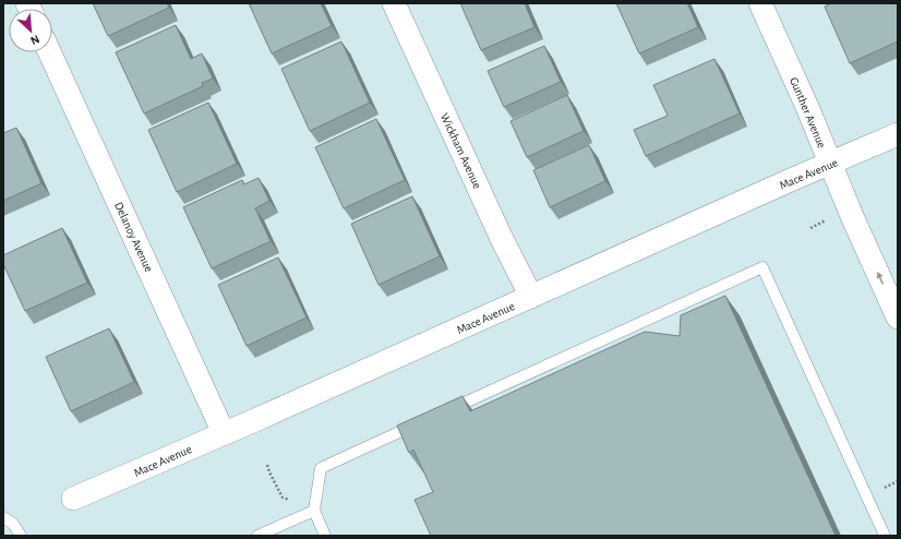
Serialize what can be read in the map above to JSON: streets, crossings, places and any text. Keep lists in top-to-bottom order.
{
  "streets": {
    "street": [
      "Gunther Avenue",
      "Wickham Avenue",
      "Mace Avenue",
      "Delanoy Avenue"
    ]
  },
  "crossings": [
    ["Gunther Avenue", "Mace Avenue"],
    ["Wickham Avenue", "Mace Avenue"],
    ["Mace Avenue", "Delanoy Avenue"]
  ],
  "one_way": ["Gunther Avenue"],
  "north": "bottom right"
}
